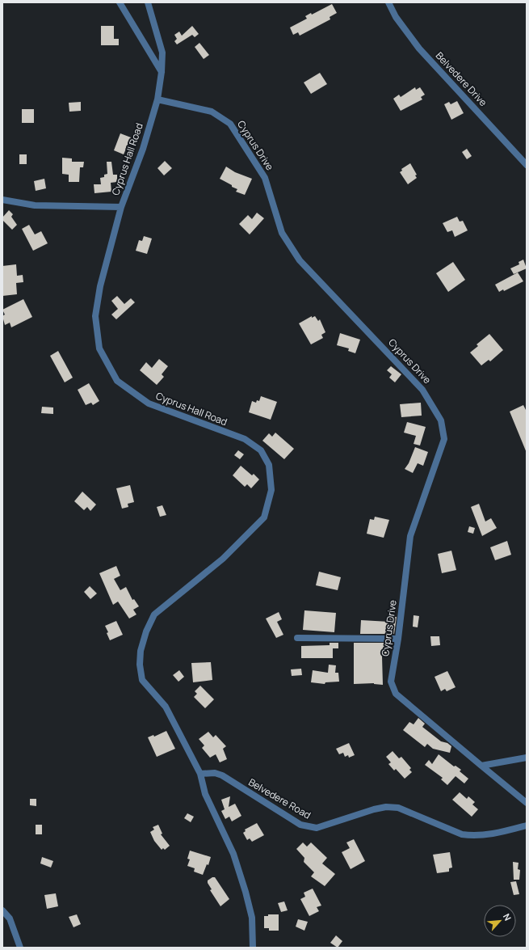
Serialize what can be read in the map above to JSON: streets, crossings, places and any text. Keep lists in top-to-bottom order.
{
  "streets": {
    "street": [
      "Belvedere Drive",
      "Cyprus Drive",
      "Cyprus Hall Road",
      "Belvedere Road"
    ]
  },
  "crossings": [
    ["Cyprus Drive", "Cyprus Hall Road"],
    ["Cyprus Hall Road", "Belvedere Road"]
  ],
  "north": "top right"
}
